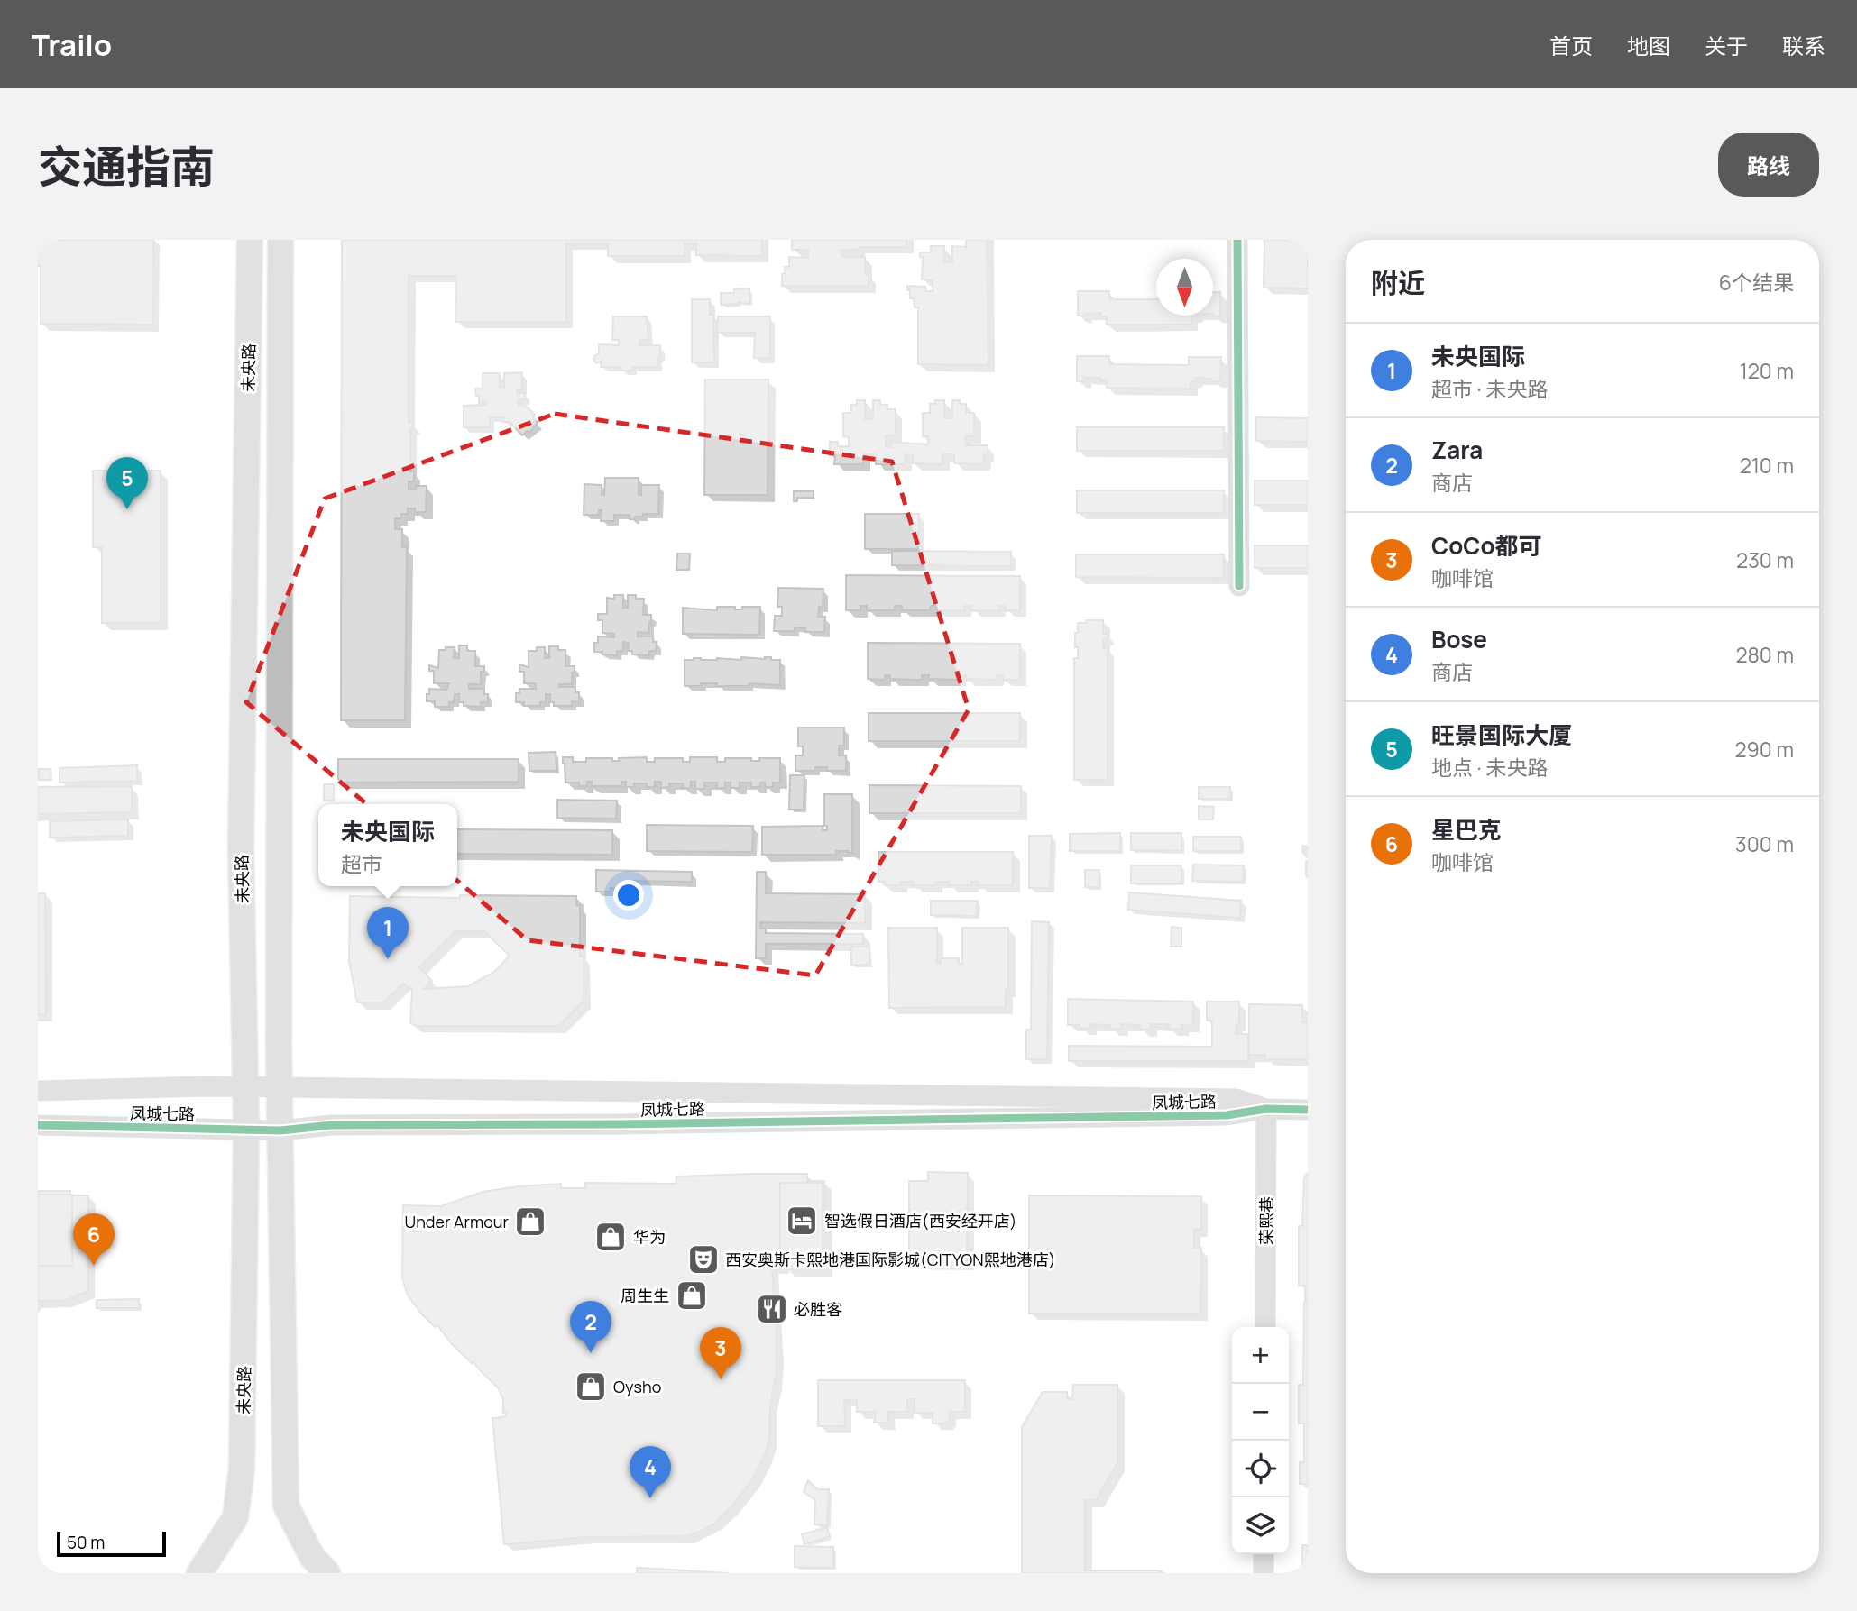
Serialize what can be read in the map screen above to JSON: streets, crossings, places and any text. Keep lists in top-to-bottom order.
{
  "streets": {
    "main road": ["未央路"],
    "street": ["凤城七路", "荣熙巷"]
  },
  "crossings": [
    ["未央路", "凤城七路"],
    ["凤城七路", "荣熙巷"]
  ],
  "places": {
    "hotel": ["智选假日酒店(西安经开店)"],
    "shop": [
      "Under Armour",
      "华为",
      "周生生",
      "Oysho"
    ],
    "theatre": ["西安奥斯卡熙地港国际影城(CITYON熙地港店)"],
    "restaurant": ["必胜客"]
  },
  "scale_bar": "50 m",
  "north": "bottom",
  "page": {
    "header": "Trailo",
    "nav": [
      "首页",
      "地图",
      "关于",
      "联系"
    ],
    "title": "交通指南",
    "buttons": "路线",
    "heading": ["附近", "6个结果"],
    "list": [
      {
        "mark": "1",
        "name": "未央国际",
        "note": "超市 · 未央路",
        "value": "120 m"
      },
      {
        "mark": "2",
        "name": "Zara",
        "note": "商店",
        "value": "210 m"
      },
      {
        "mark": "3",
        "name": "CoCo都可",
        "note": "咖啡馆",
        "value": "230 m"
      },
      {
        "mark": "4",
        "name": "Bose",
        "note": "商店",
        "value": "280 m"
      },
      {
        "mark": "5",
        "name": "旺景国际大厦",
        "note": "地点 · 未央路",
        "value": "290 m"
      },
      {
        "mark": "6",
        "name": "星巴克",
        "note": "咖啡馆",
        "value": "300 m"
      }
    ],
    "pins": [
      "5",
      "1",
      "6",
      "2",
      "3",
      "4"
    ],
    "popup": ["未央国际", "超市"],
    "map_buttons": ["+", "−"],
    "scale": "50 m"
  }
}
